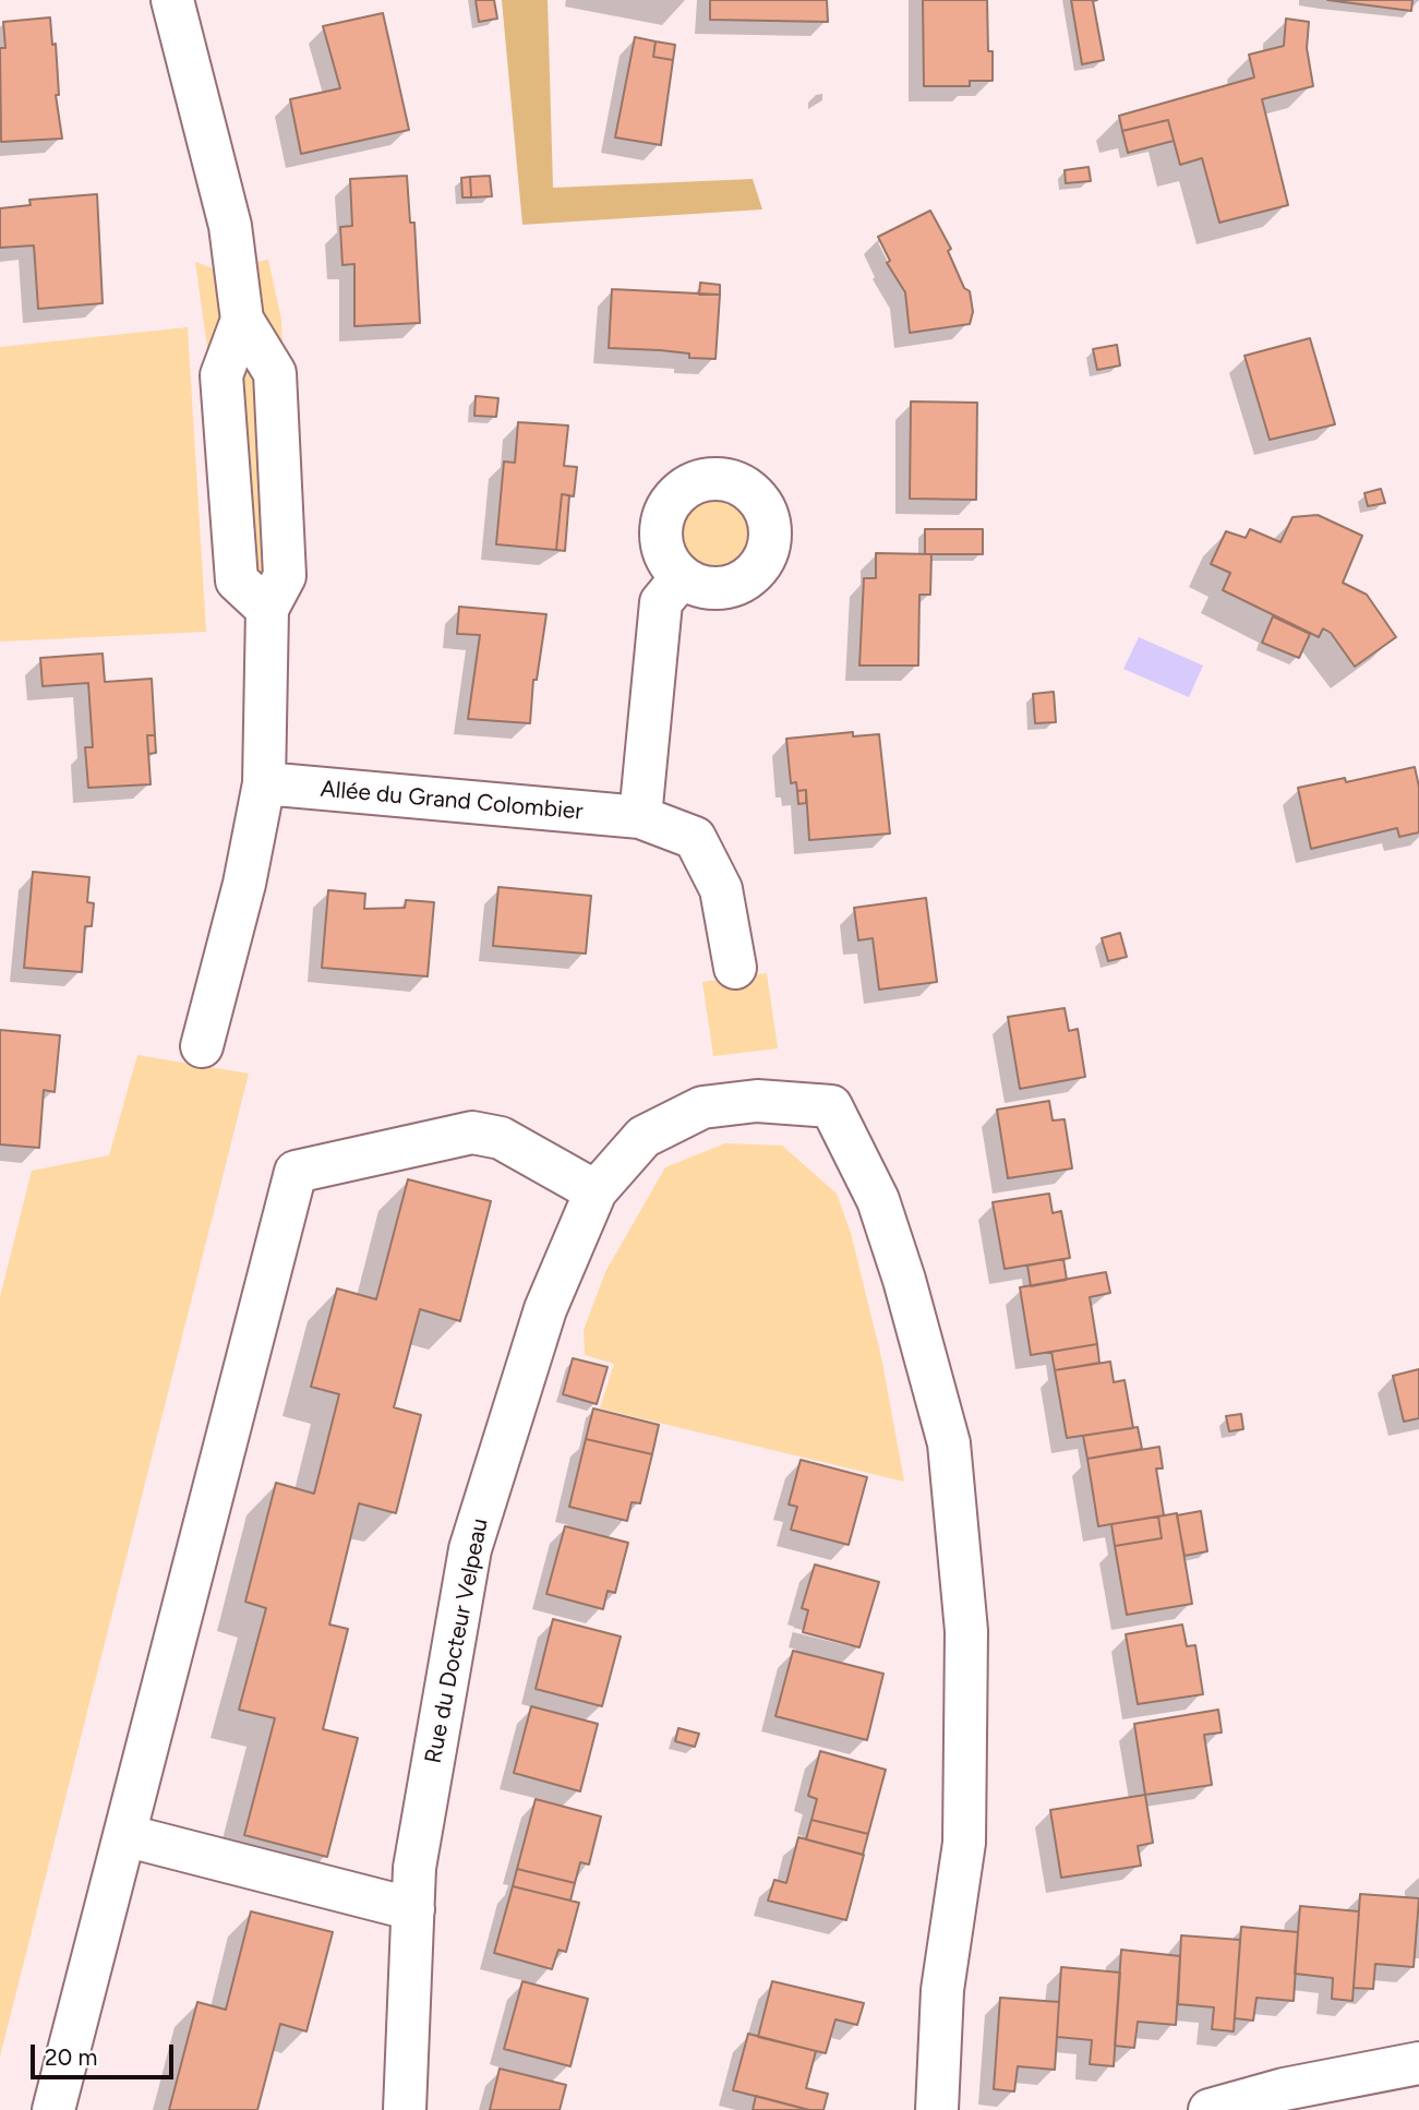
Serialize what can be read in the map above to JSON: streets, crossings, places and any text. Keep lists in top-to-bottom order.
{
  "streets": {
    "street": ["Allée du Grand Colombier", "Rue du Docteur Velpeau"]
  },
  "scale_bar": "20 m"
}
